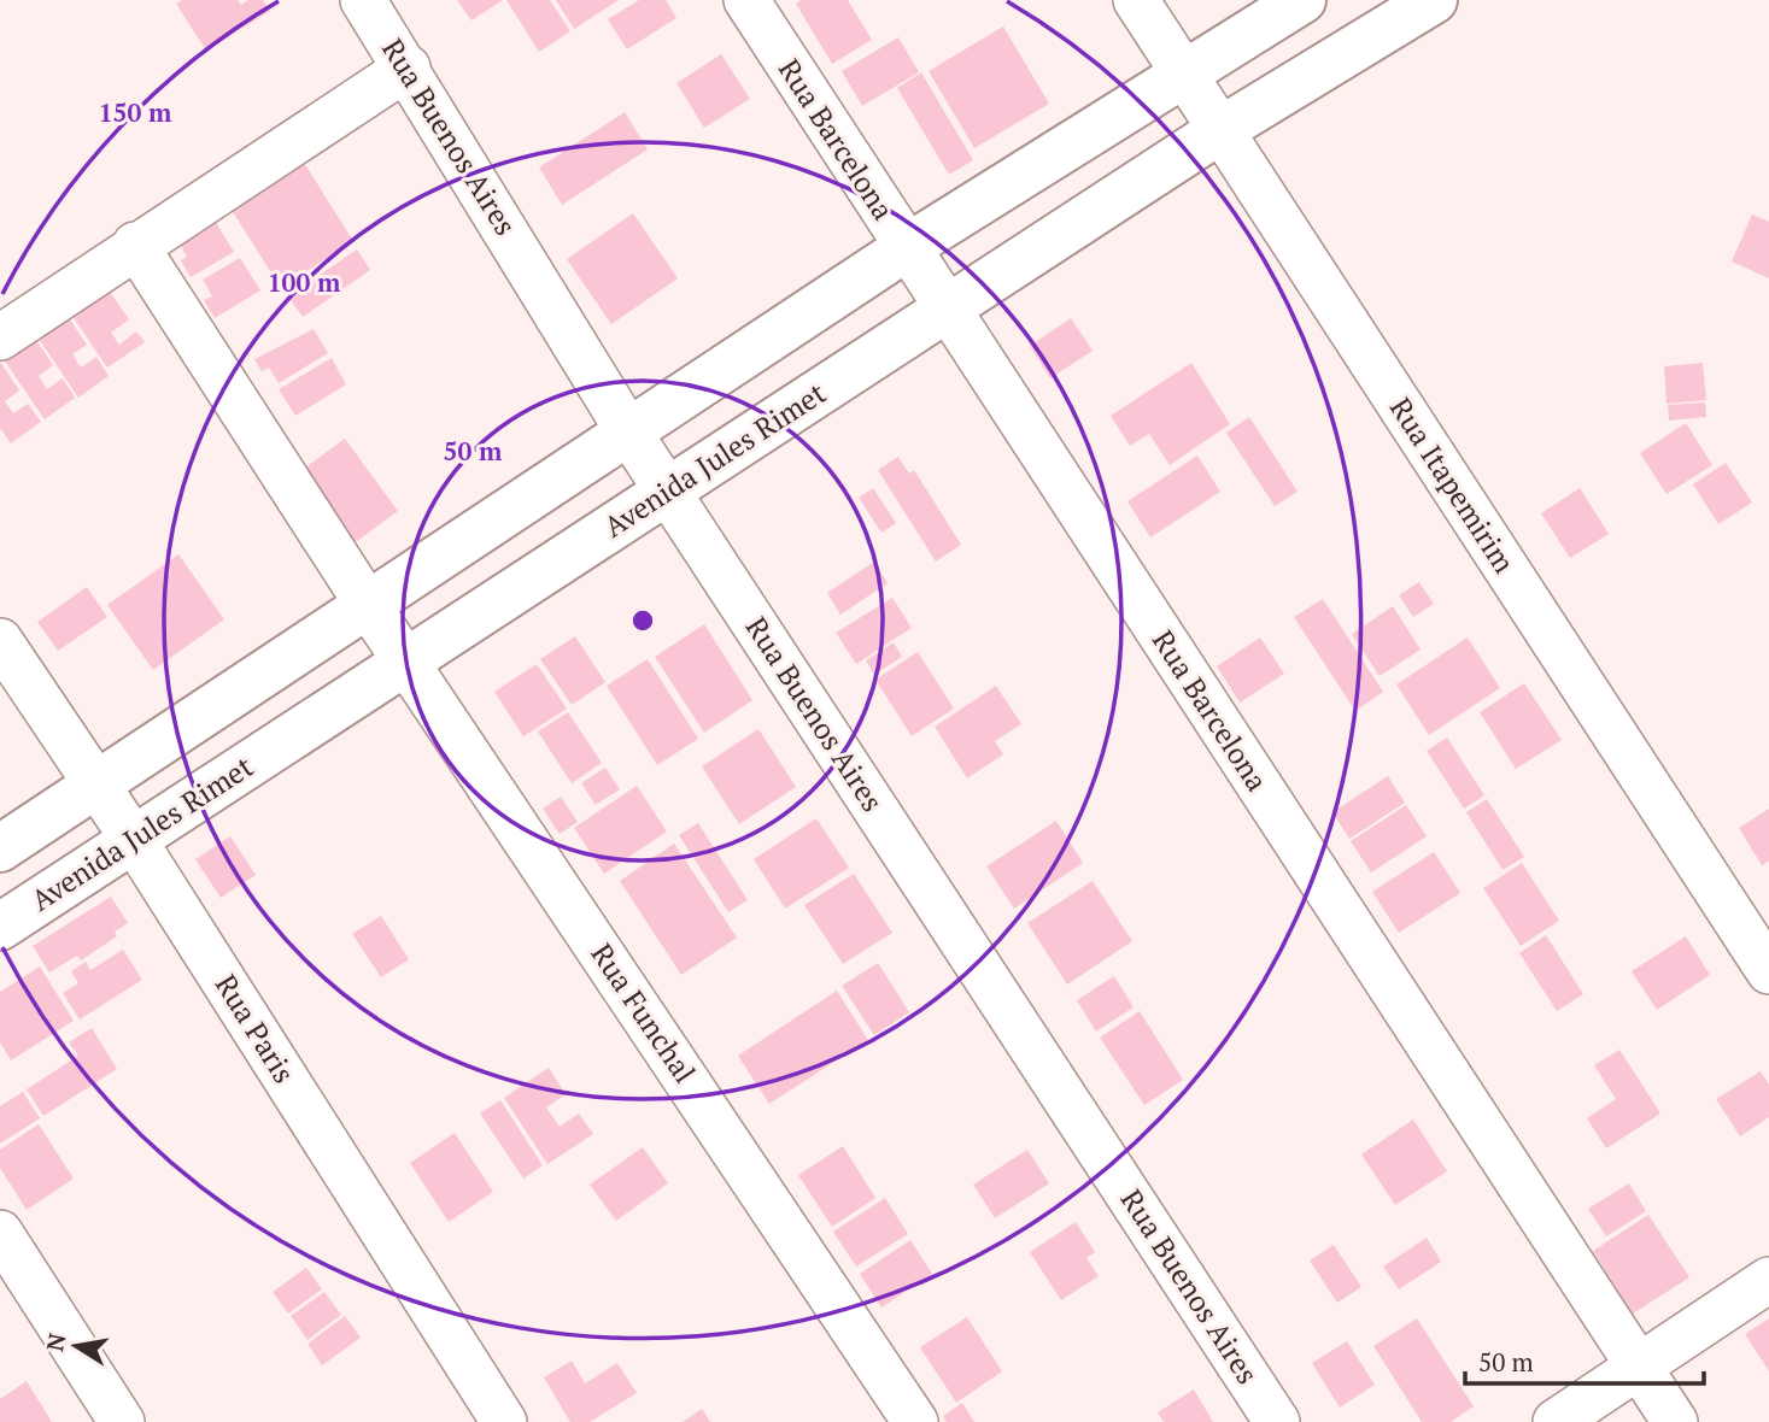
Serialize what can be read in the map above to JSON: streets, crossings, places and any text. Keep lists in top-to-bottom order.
{
  "streets": {
    "main road": ["Avenida Jules Rimet"],
    "street": [
      "Rua Buenos Aires",
      "Rua Barcelona",
      "Rua Itapemirim",
      "Rua Funchal",
      "Rua Paris"
    ]
  },
  "crossings": [
    ["Rua Buenos Aires", "Avenida Jules Rimet"],
    ["Rua Barcelona", "Avenida Jules Rimet"],
    ["Avenida Jules Rimet", "Rua Itapemirim"],
    ["Avenida Jules Rimet", "Rua Funchal"],
    ["Avenida Jules Rimet", "Rua Paris"]
  ],
  "scale_bar": "50 m",
  "north": "left",
  "rings": ["150 m", "100 m", "50 m"]
}
